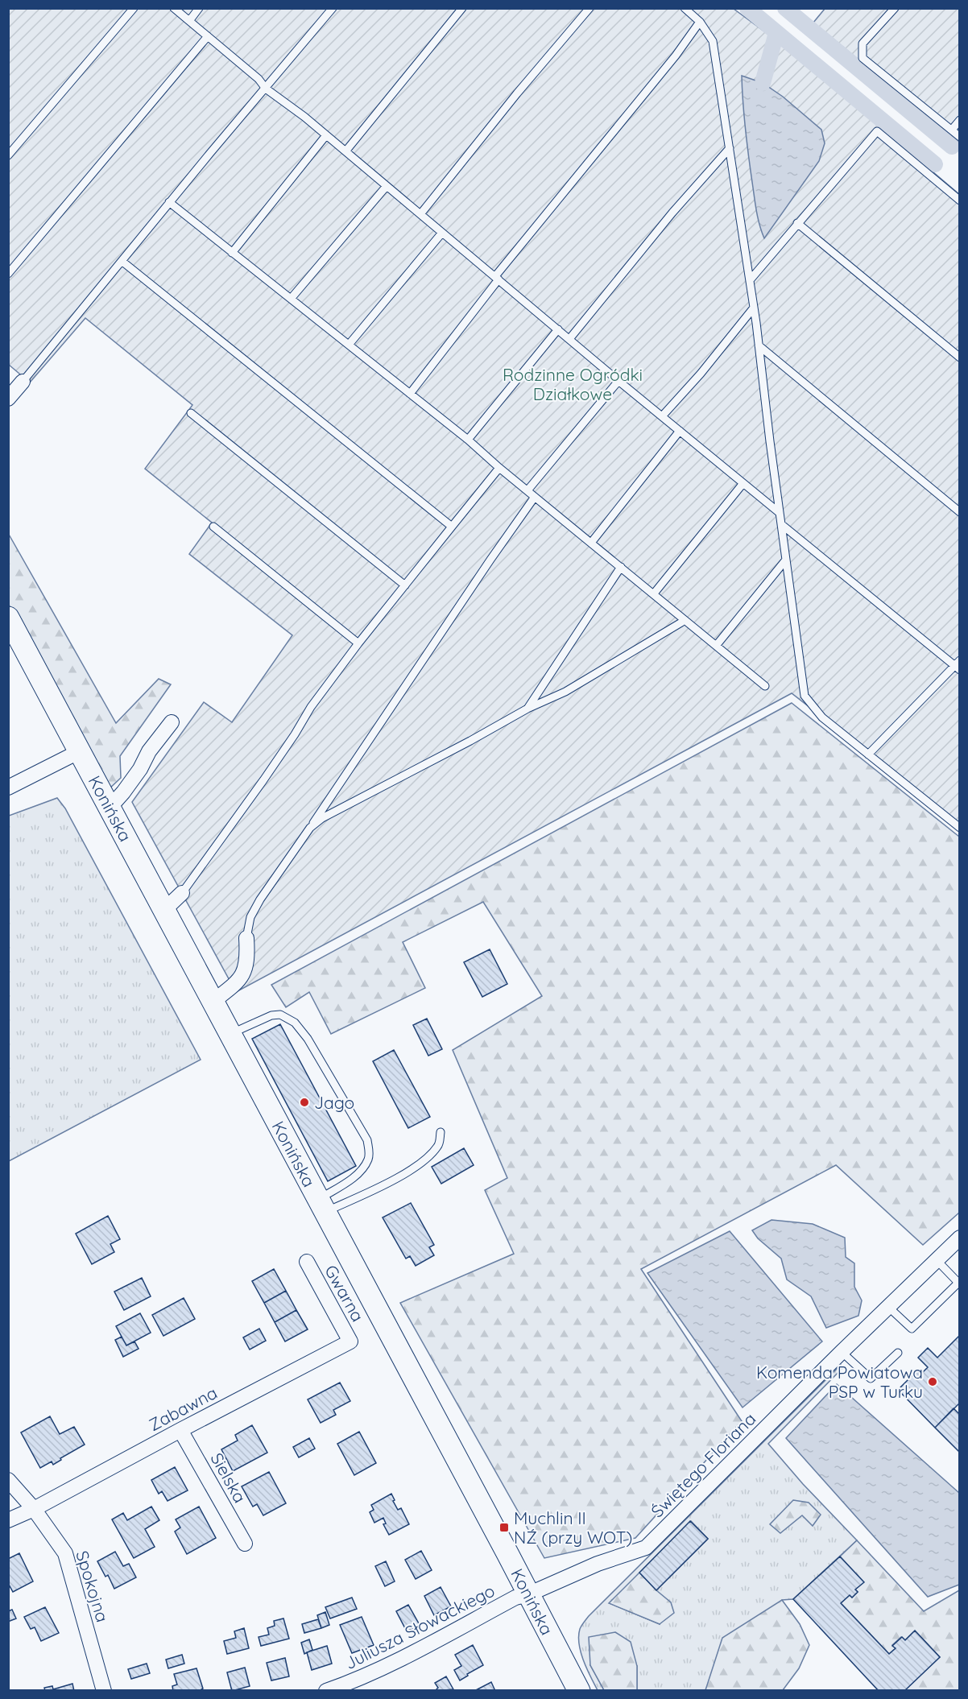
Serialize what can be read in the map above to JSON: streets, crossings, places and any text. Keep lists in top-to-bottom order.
{
  "streets": {
    "main road": ["Konińska"],
    "street": [
      "Gwarna",
      "Zabawna",
      "Świętego Floriana",
      "Sielska",
      "Spokojna",
      "Juliusza Słowackiego"
    ]
  },
  "crossings": [
    ["Konińska", "Świętego Floriana"],
    ["Konińska", "Juliusza Słowackiego"],
    ["Gwarna", "Zabawna"],
    ["Zabawna", "Sielska"],
    ["Zabawna", "Spokojna"],
    ["Świętego Floriana", "Juliusza Słowackiego"]
  ],
  "parks": ["Rodzinne Ogródki Działkowe"],
  "places": {
    "other": ["Jago", "Komenda Powiatowa PSP w Turku"],
    "transit": ["Muchlin II NŹ (przy WOT)"]
  }
}
